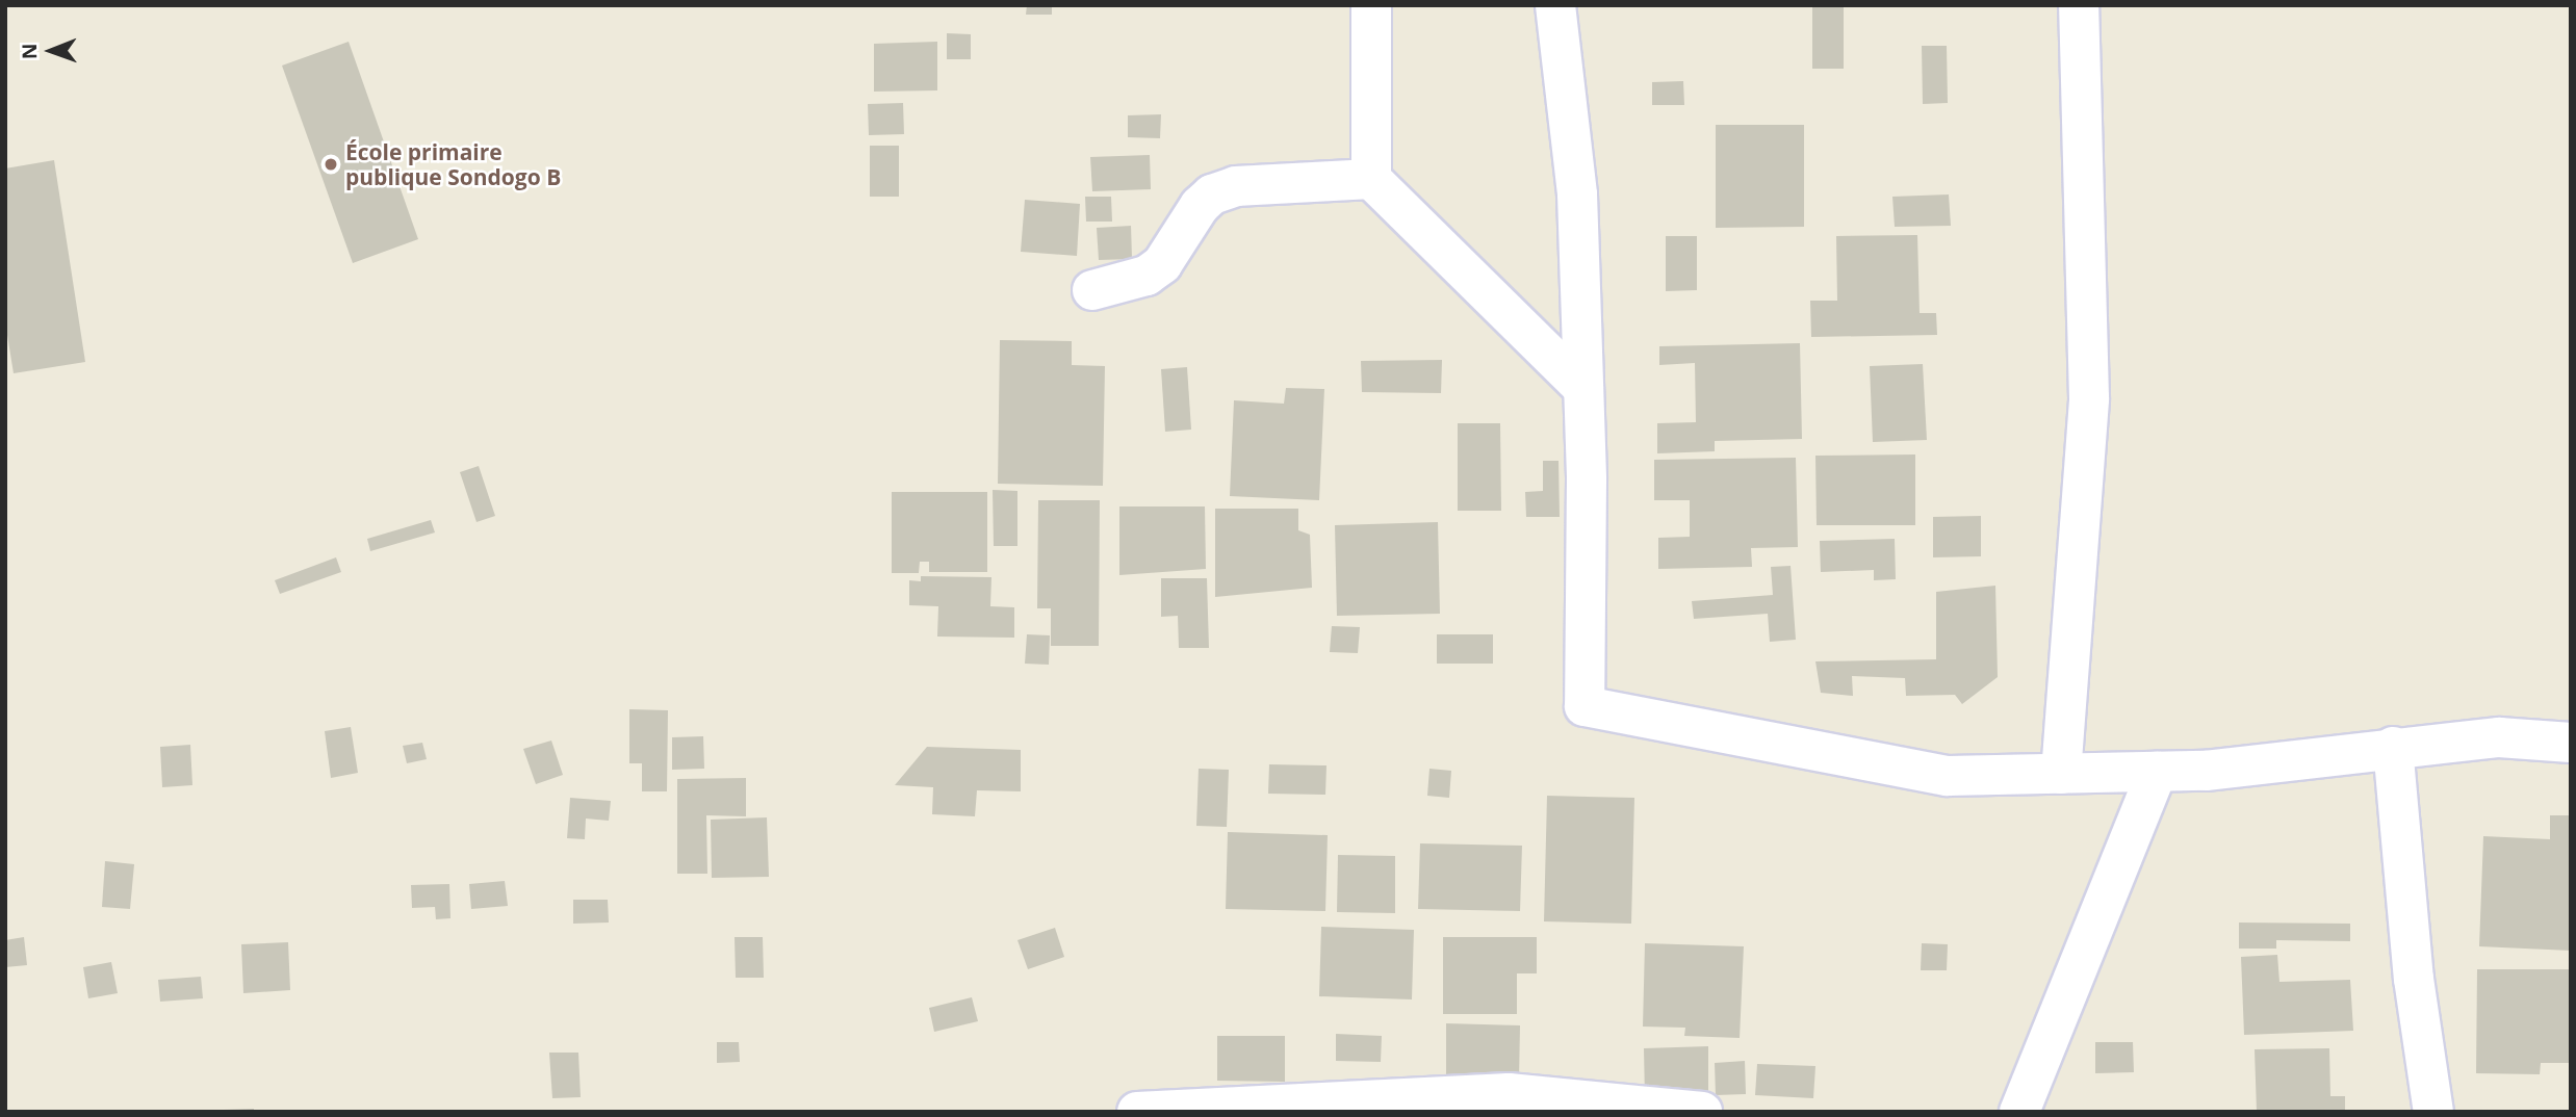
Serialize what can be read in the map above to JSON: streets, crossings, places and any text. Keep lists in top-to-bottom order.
{
  "places": ["École primaire publique Sondogo B"],
  "north": "left"
}
